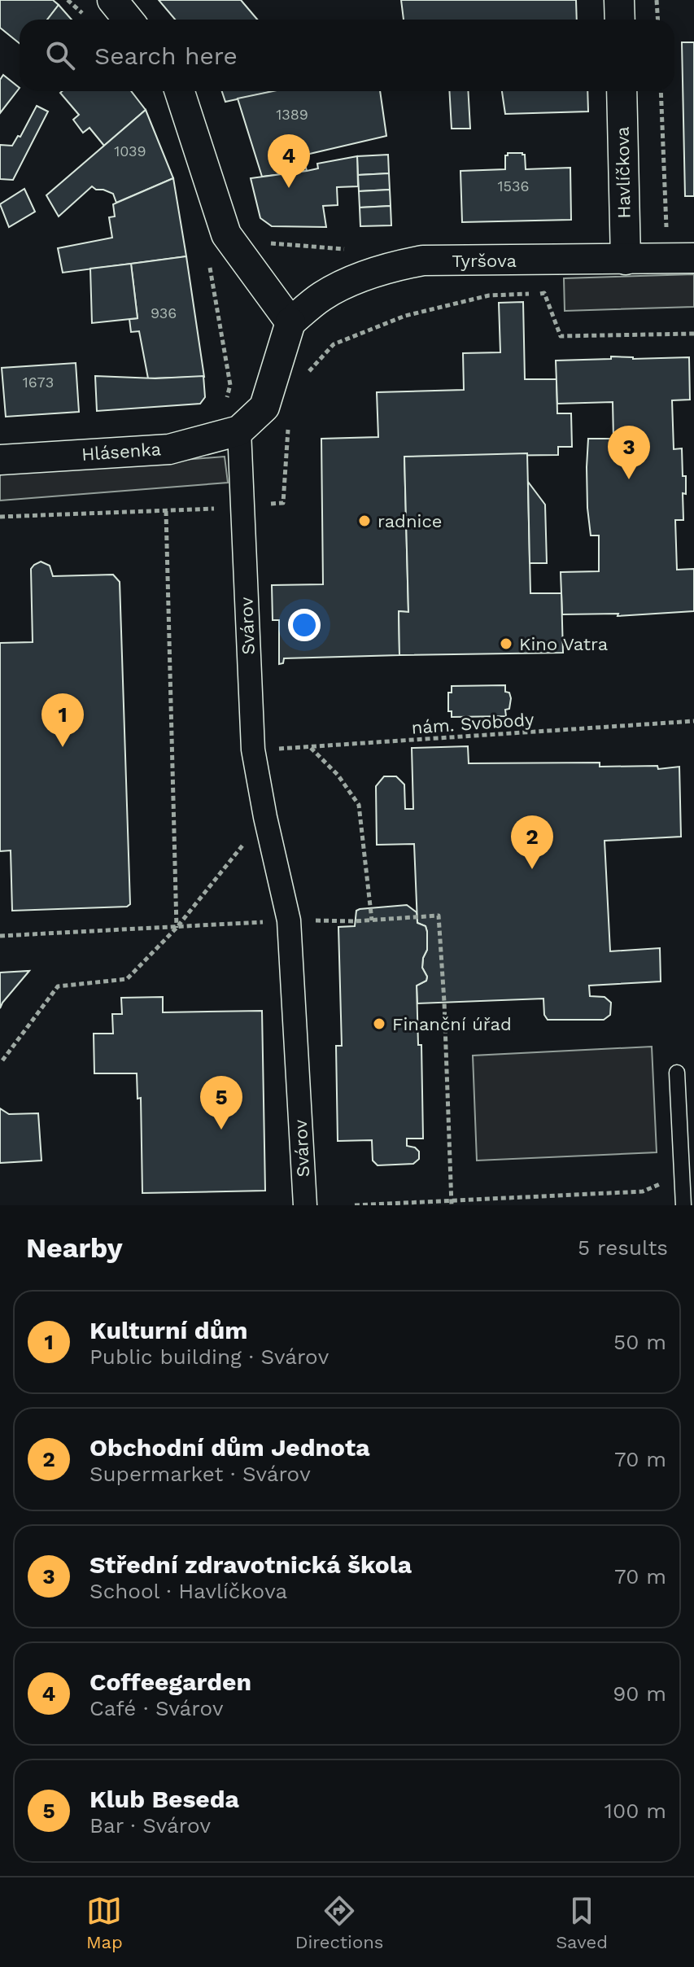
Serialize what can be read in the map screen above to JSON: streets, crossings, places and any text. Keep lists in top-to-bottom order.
{
  "streets": {
    "street": [
      "Havlíčkova",
      "Tyršova",
      "Hlásenka",
      "Svárov"
    ],
    "path": ["nám. Svobody"]
  },
  "crossings": [
    ["Havlíčkova", "Tyršova"],
    ["Hlásenka", "Svárov"],
    ["Svárov", "nám. Svobody"]
  ],
  "places": ["radnice", "Kino Vatra", "Finanční úřad"],
  "house_numbers": [
    "1389",
    "1039",
    "1536",
    "936",
    "1673"
  ],
  "page": {
    "search": "Search here",
    "pins": [
      "4",
      "3",
      "1",
      "2",
      "5"
    ],
    "heading": ["Nearby", "5 results"],
    "list": [
      {
        "mark": "1",
        "name": "Kulturní dům",
        "note": "Public building · Svárov",
        "value": "50 m"
      },
      {
        "mark": "2",
        "name": "Obchodní dům Jednota",
        "note": "Supermarket · Svárov",
        "value": "70 m"
      },
      {
        "mark": "3",
        "name": "Střední zdravotnická škola",
        "note": "School · Havlíčkova",
        "value": "70 m"
      },
      {
        "mark": "4",
        "name": "Coffeegarden",
        "note": "Café · Svárov",
        "value": "90 m"
      },
      {
        "mark": "5",
        "name": "Klub Beseda",
        "note": "Bar · Svárov",
        "value": "100 m"
      }
    ],
    "nav": ["Map", "Directions", "Saved"]
  }
}
